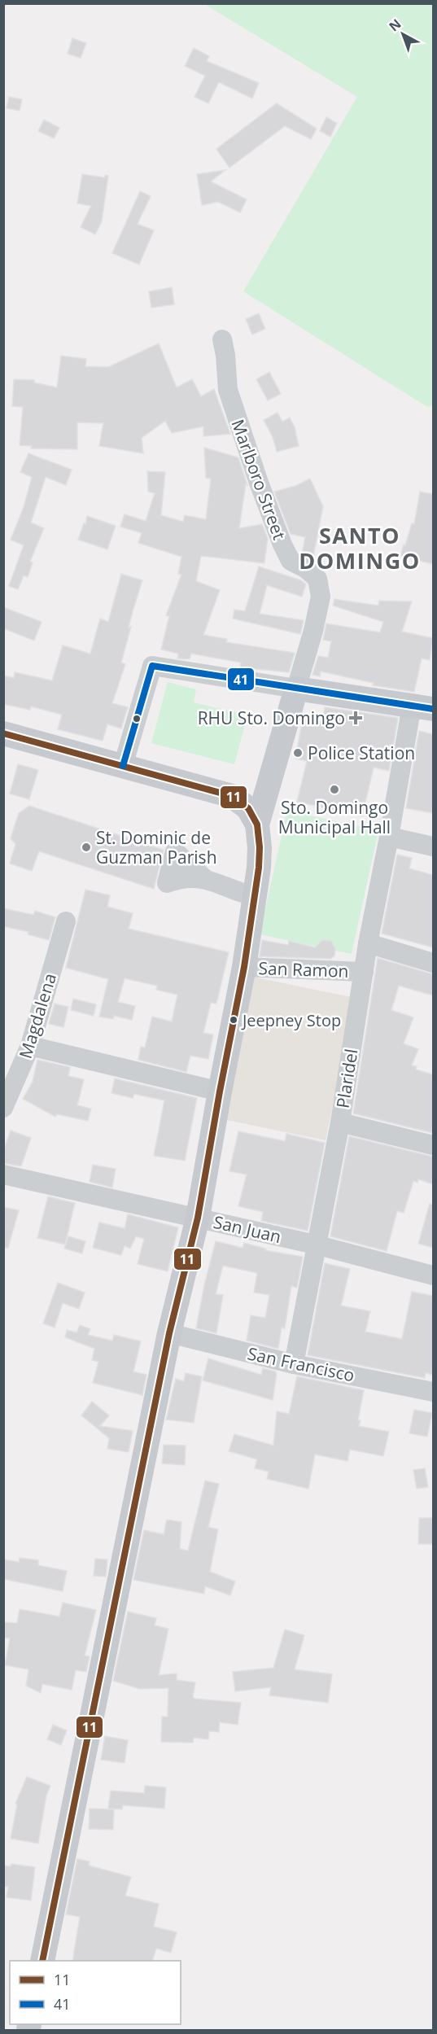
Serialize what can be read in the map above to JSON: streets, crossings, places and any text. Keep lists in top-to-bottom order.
{
  "streets": {
    "street": [
      "Marlboro Street",
      "San Ramon",
      "Magdalena",
      "Plaridel",
      "San Juan",
      "San Francisco"
    ]
  },
  "crossings": [
    ["San Ramon", "Plaridel"],
    ["Plaridel", "San Juan"],
    ["Plaridel", "San Francisco"]
  ],
  "districts": ["SANTO DOMINGO"],
  "places": {
    "health": ["RHU Sto. Domingo"],
    "other": [
      "Police Station",
      "Sto. Domingo Municipal Hall",
      "St. Dominic de Guzman Parish",
      "Jeepney Stop"
    ]
  },
  "lines": ["transit line 41", "transit line 11"],
  "legend": ["11", "41"],
  "north": "top left"
}
